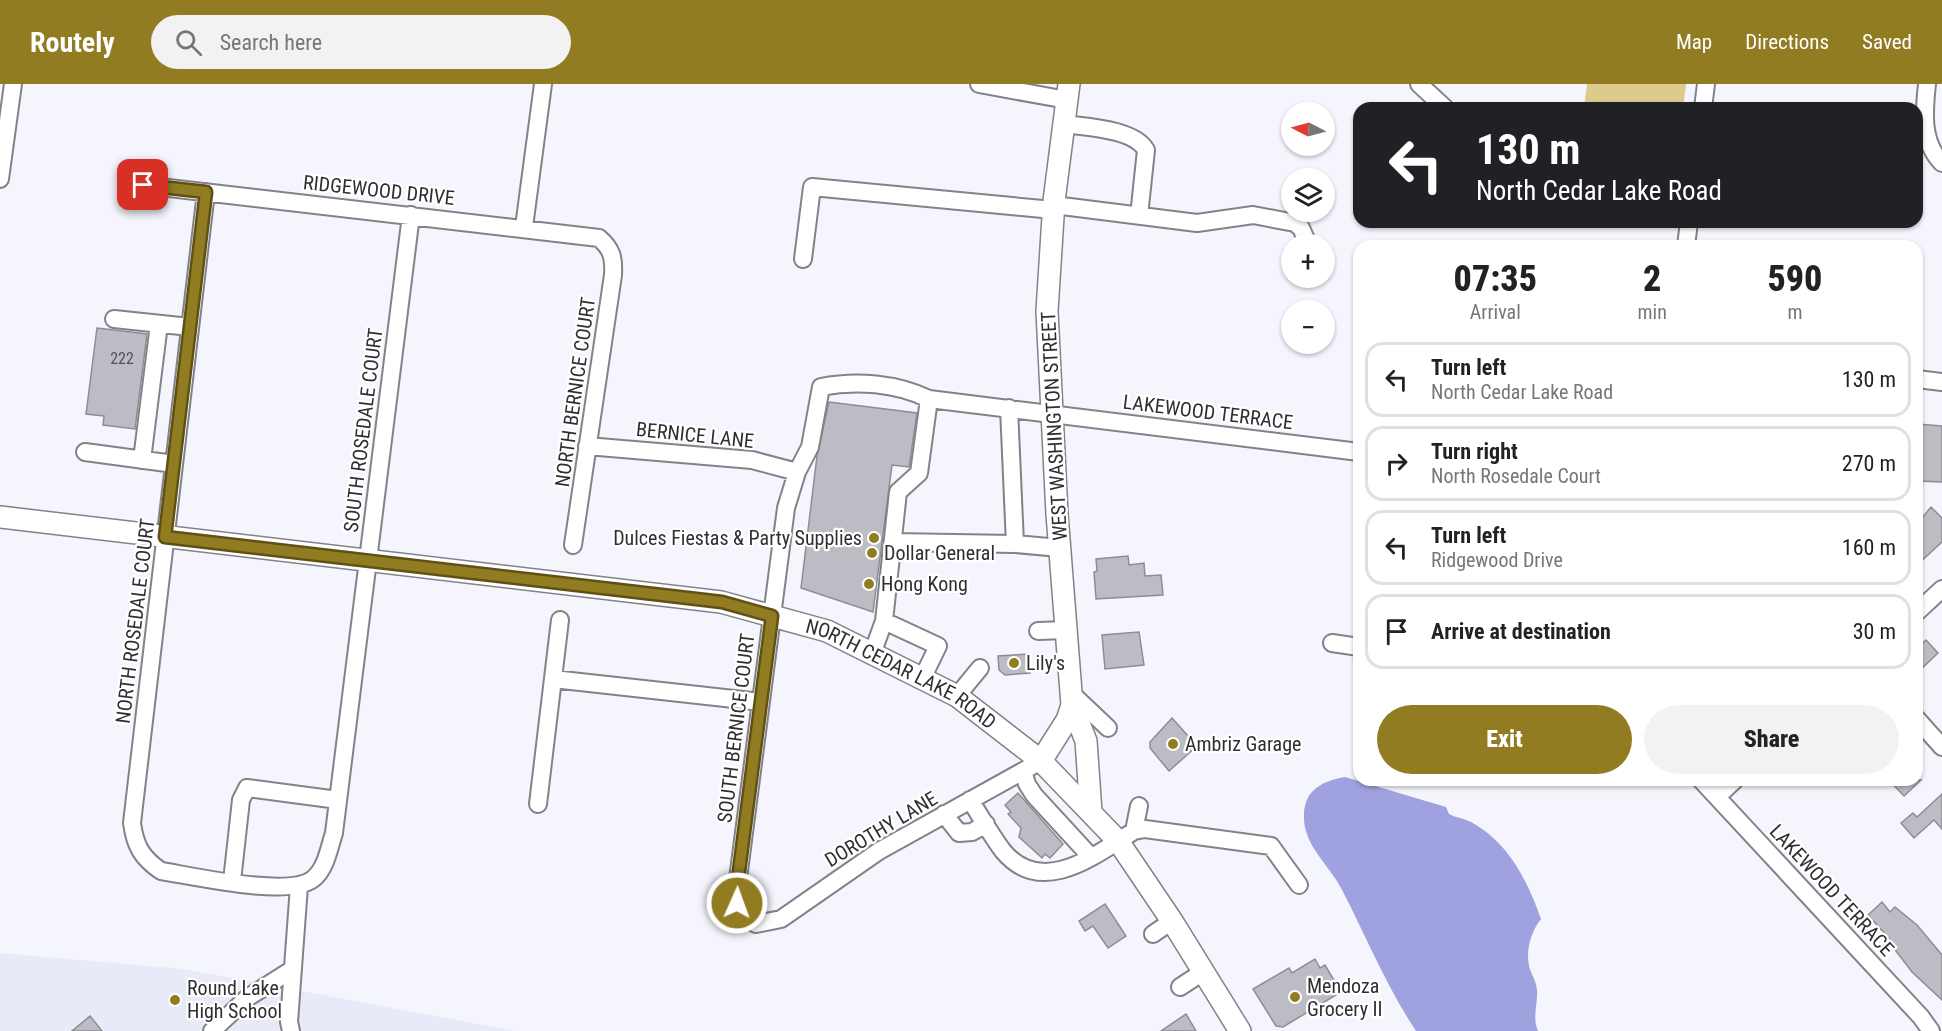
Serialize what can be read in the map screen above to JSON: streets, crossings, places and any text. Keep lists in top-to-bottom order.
{
  "streets": {
    "main road": ["WEST WASHINGTON STREET", "NORTH CEDAR LAKE ROAD"],
    "street": [
      "RIDGEWOOD DRIVE",
      "NORTH BERNICE COURT",
      "LAKEWOOD TERRACE",
      "SOUTH ROSEDALE COURT",
      "BERNICE LANE",
      "NORTH ROSEDALE COURT",
      "SOUTH BERNICE COURT",
      "DOROTHY LANE"
    ]
  },
  "crossings": [
    ["RIDGEWOOD DRIVE", "NORTH BERNICE COURT"],
    ["RIDGEWOOD DRIVE", "SOUTH ROSEDALE COURT"],
    ["RIDGEWOOD DRIVE", "NORTH ROSEDALE COURT"],
    ["NORTH BERNICE COURT", "BERNICE LANE"],
    ["LAKEWOOD TERRACE", "WEST WASHINGTON STREET"],
    ["LAKEWOOD TERRACE", "SOUTH BERNICE COURT"],
    ["WEST WASHINGTON STREET", "NORTH CEDAR LAKE ROAD"],
    ["WEST WASHINGTON STREET", "DOROTHY LANE"],
    ["SOUTH ROSEDALE COURT", "NORTH ROSEDALE COURT"],
    ["SOUTH ROSEDALE COURT", "NORTH CEDAR LAKE ROAD"],
    ["BERNICE LANE", "SOUTH BERNICE COURT"],
    ["NORTH ROSEDALE COURT", "NORTH CEDAR LAKE ROAD"],
    ["NORTH CEDAR LAKE ROAD", "SOUTH BERNICE COURT"],
    ["NORTH CEDAR LAKE ROAD", "DOROTHY LANE"],
    ["SOUTH BERNICE COURT", "DOROTHY LANE"]
  ],
  "places": [
    "Dulces Fiestas & Party Supplies",
    "Dollar General",
    "Hong Kong",
    "Lily's",
    "Ambriz Garage",
    "Mendoza Grocery II",
    "Round Lake High School"
  ],
  "house_numbers": ["222"],
  "north": "left",
  "page": {
    "header": "Routely",
    "search": "Search here",
    "nav": ["Map", "Directions", "Saved"],
    "map_buttons": ["+", "−"],
    "turn": ["130 m", "North Cedar Lake Road"],
    "eta": [
      "07:35",
      "Arrival",
      "2",
      "min",
      "590",
      "m"
    ],
    "list": [
      {
        "name": "Turn left",
        "note": "North Cedar Lake Road",
        "value": "130 m"
      },
      {
        "name": "Turn right",
        "note": "North Rosedale Court",
        "value": "270 m"
      },
      {
        "name": "Turn left",
        "note": "Ridgewood Drive",
        "value": "160 m"
      },
      {
        "name": "Arrive at destination",
        "value": "30 m"
      }
    ],
    "buttons": ["Exit", "Share"]
  }
}
